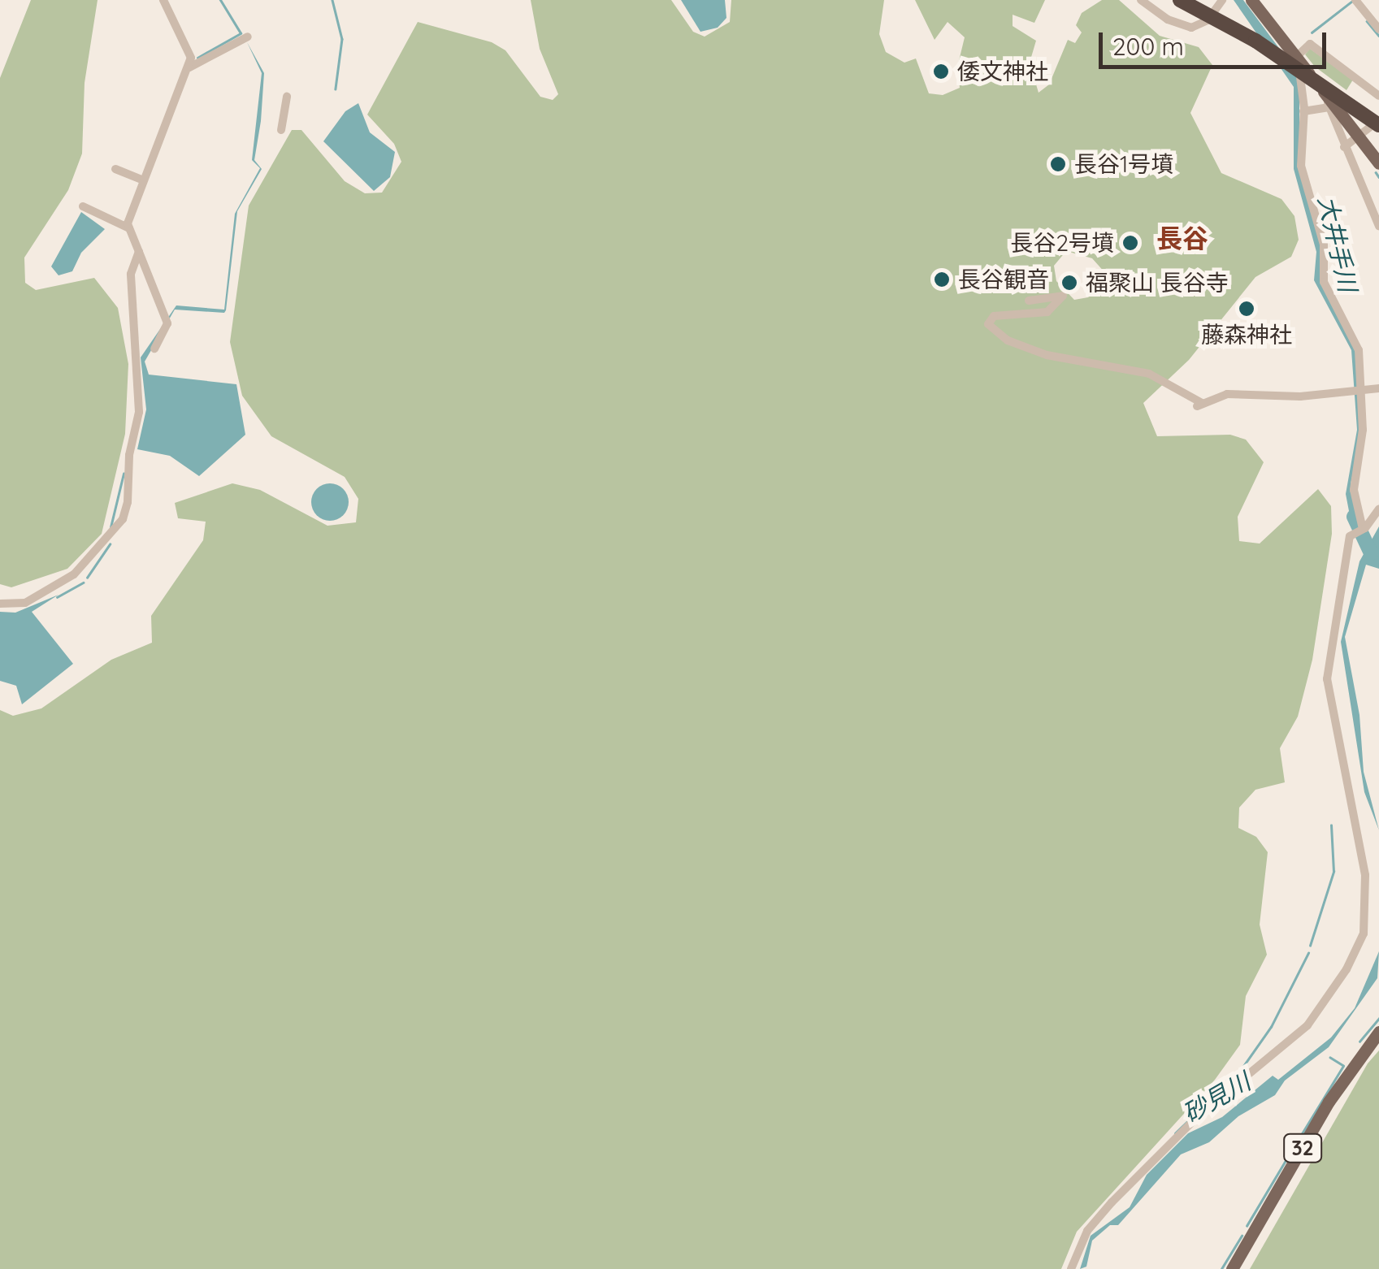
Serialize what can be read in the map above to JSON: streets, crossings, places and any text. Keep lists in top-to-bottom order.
{
  "streets": {
    "main road": ["32"]
  },
  "districts": ["長谷"],
  "water": ["大井手川", "砂見川"],
  "places": [
    "倭文神社",
    "長谷1号墳",
    "長谷2号墳",
    "長谷観音",
    "福聚山 長谷寺",
    "藤森神社"
  ],
  "scale_bar": "200 m"
}
